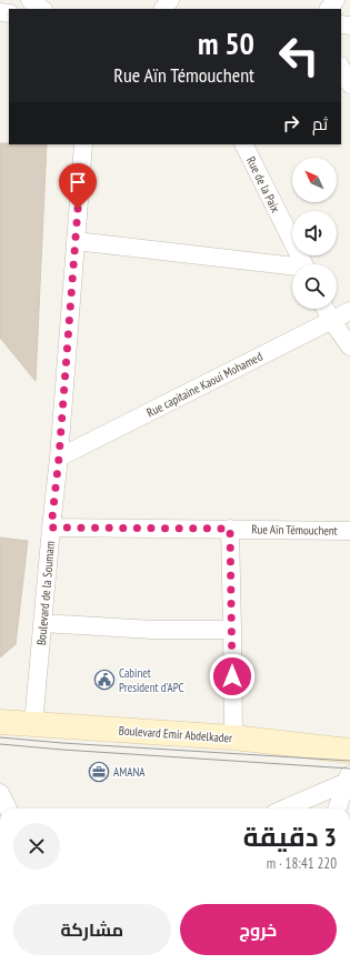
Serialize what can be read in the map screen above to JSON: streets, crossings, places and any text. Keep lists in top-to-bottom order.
{
  "streets": {
    "main road": ["Boulevard Emir Abdelkader"],
    "street": [
      "Rue de la Paix",
      "Rue capitaine Kaoui Mohamed",
      "Rue Aïn Témouchent",
      "Boulevard de la Soumam"
    ]
  },
  "crossings": [
    ["Rue capitaine Kaoui Mohamed", "Boulevard de la Soumam"],
    ["Rue Aïn Témouchent", "Boulevard de la Soumam"],
    ["Boulevard de la Soumam", "Boulevard Emir Abdelkader"]
  ],
  "places": {
    "public building": ["Cabinet President d'APC"],
    "office": ["AMANA"]
  },
  "north": "top left",
  "page": {
    "turn": ["50 m", "Rue Aïn Témouchent"],
    "then": "ثم",
    "heading": ["3 دقيقة", "220 m · 18:41"],
    "buttons": ["خروج", "مشاركة"]
  }
}
